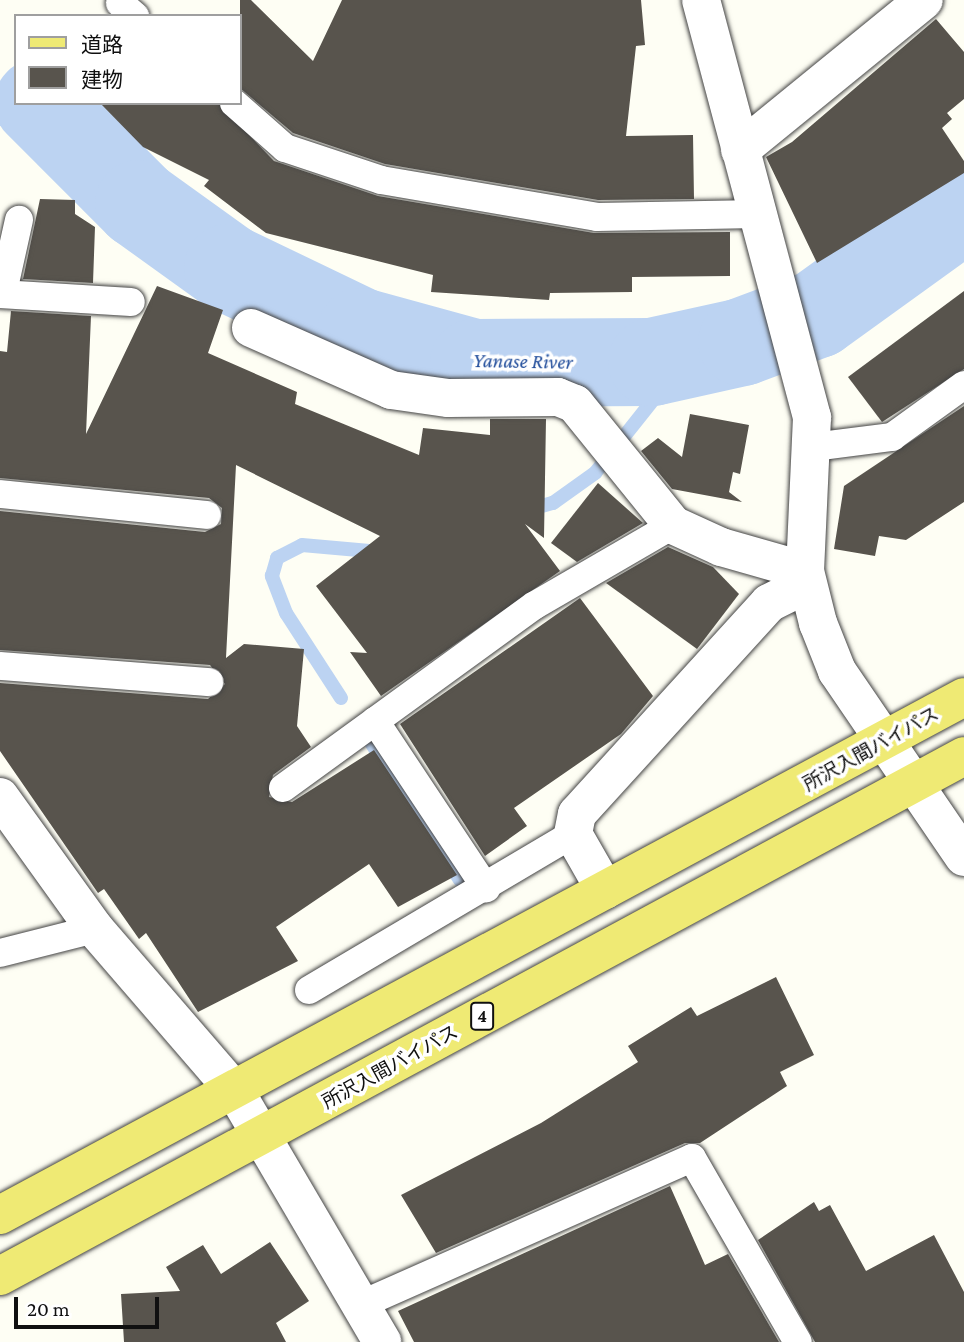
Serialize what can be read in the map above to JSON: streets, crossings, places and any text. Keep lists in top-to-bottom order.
{
  "streets": {
    "main road": ["所沢入間バイパス", "4"]
  },
  "water": ["Yanase River"],
  "legend": ["道路", "建物"],
  "scale_bar": "20 m"
}
